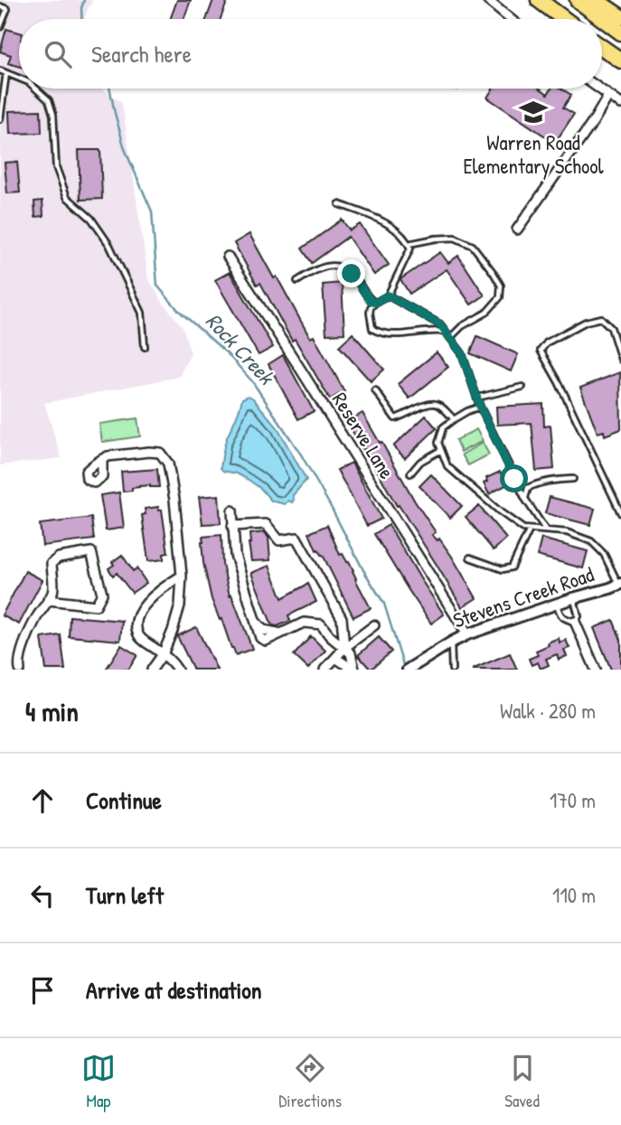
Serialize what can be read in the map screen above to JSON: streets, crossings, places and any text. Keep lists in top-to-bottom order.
{
  "streets": {
    "street": ["Reserve Lane", "Stevens Creek Road"]
  },
  "crossings": [
    ["Reserve Lane", "Stevens Creek Road"]
  ],
  "water": ["Rock Creek"],
  "places": {
    "school or university": ["Warren Road Elementary School"]
  },
  "page": {
    "search": "Search here",
    "heading": ["4 min", "Walk · 280 m"],
    "list": [
      ["Continue", "170 m"],
      ["Turn left", "110 m"],
      "Arrive at destination"
    ],
    "nav": ["Map", "Directions", "Saved"]
  }
}
